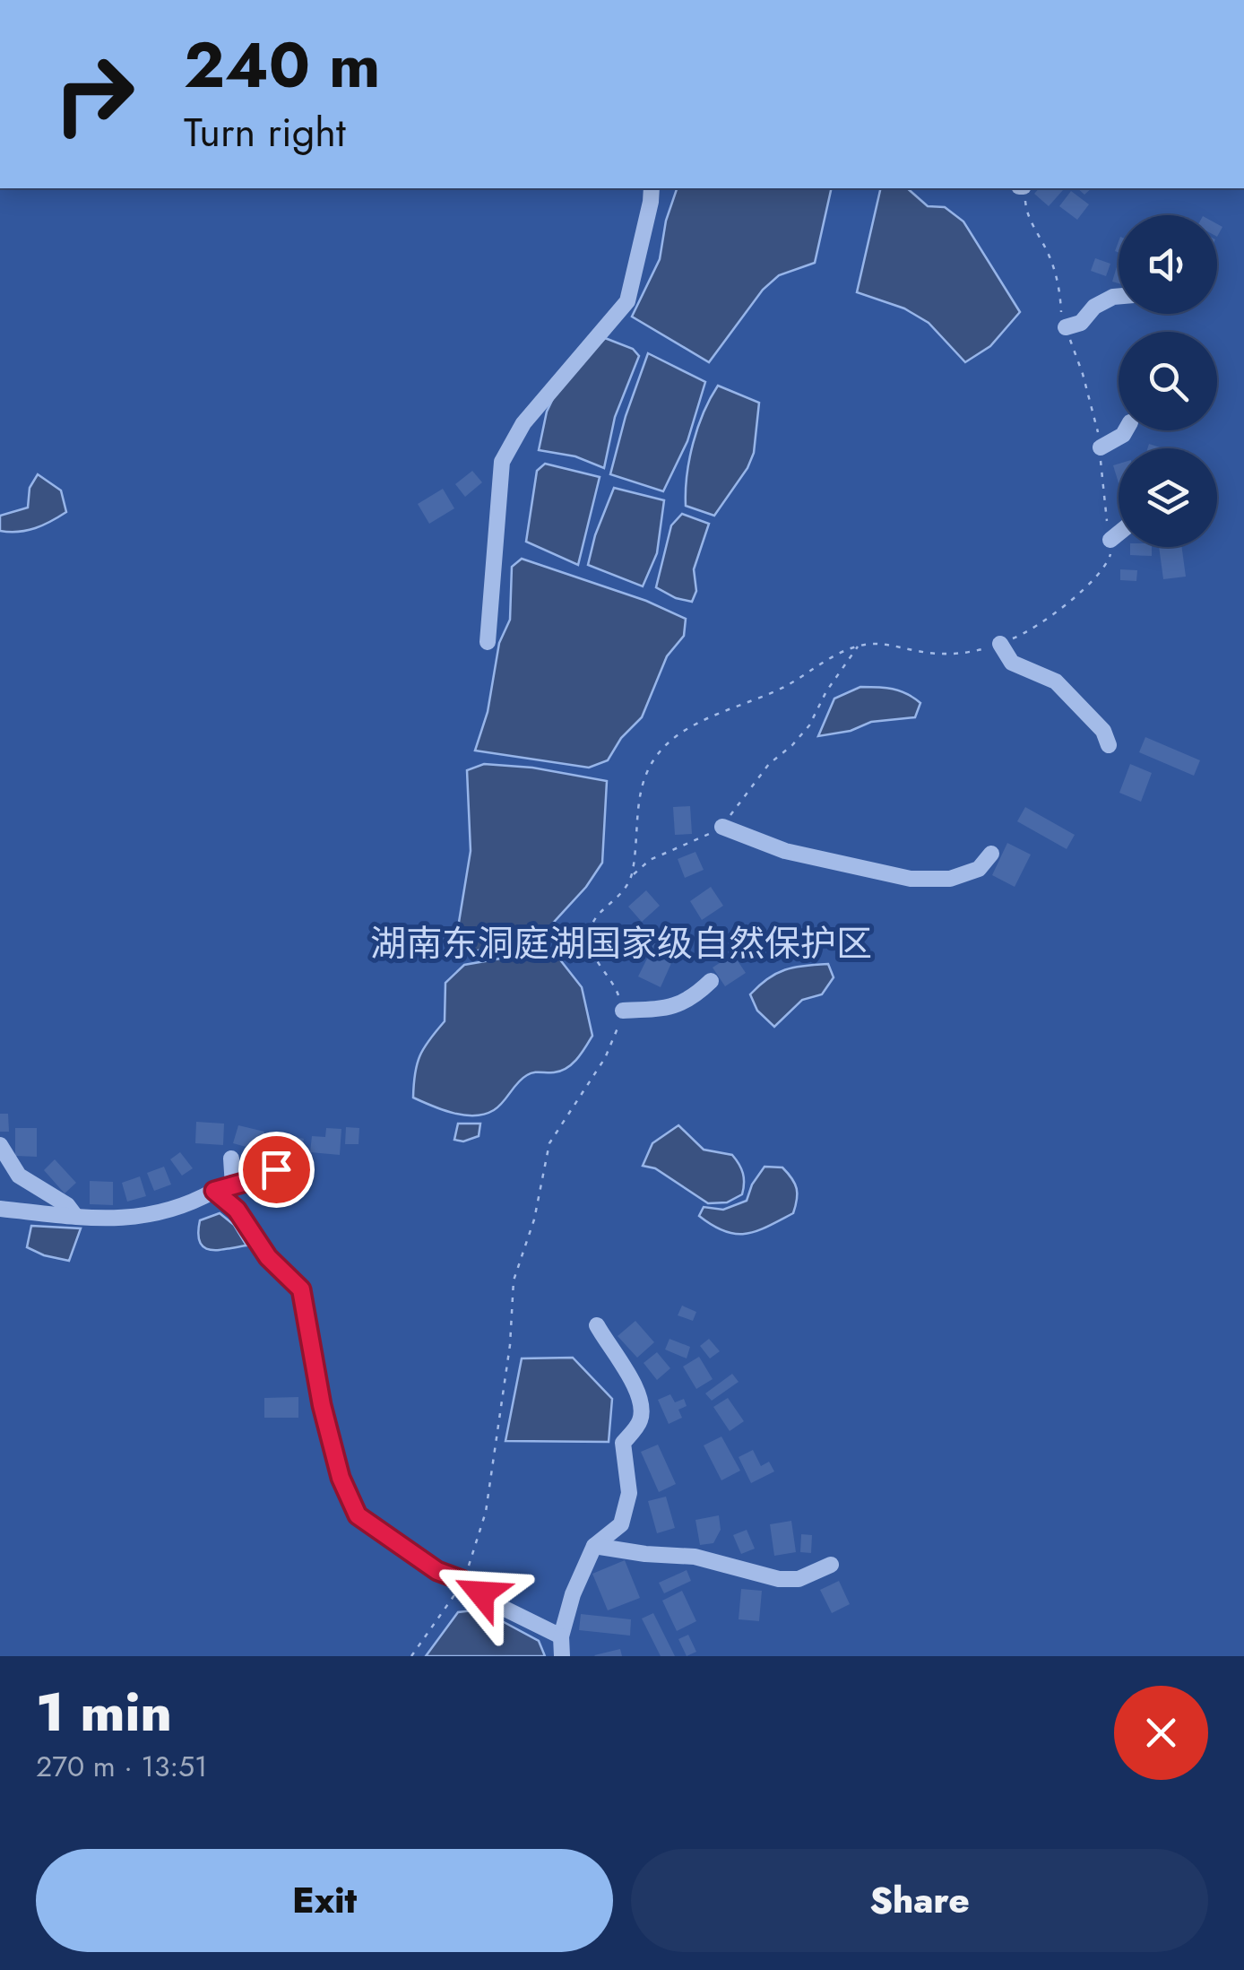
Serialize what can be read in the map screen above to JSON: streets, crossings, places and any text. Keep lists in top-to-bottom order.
{
  "parks": ["湖南东洞庭湖国家级自然保护区"],
  "page": {
    "turn": ["240 m", "Turn right"],
    "heading": ["1 min", "270 m · 13:51"],
    "buttons": ["Exit", "Share"]
  }
}
